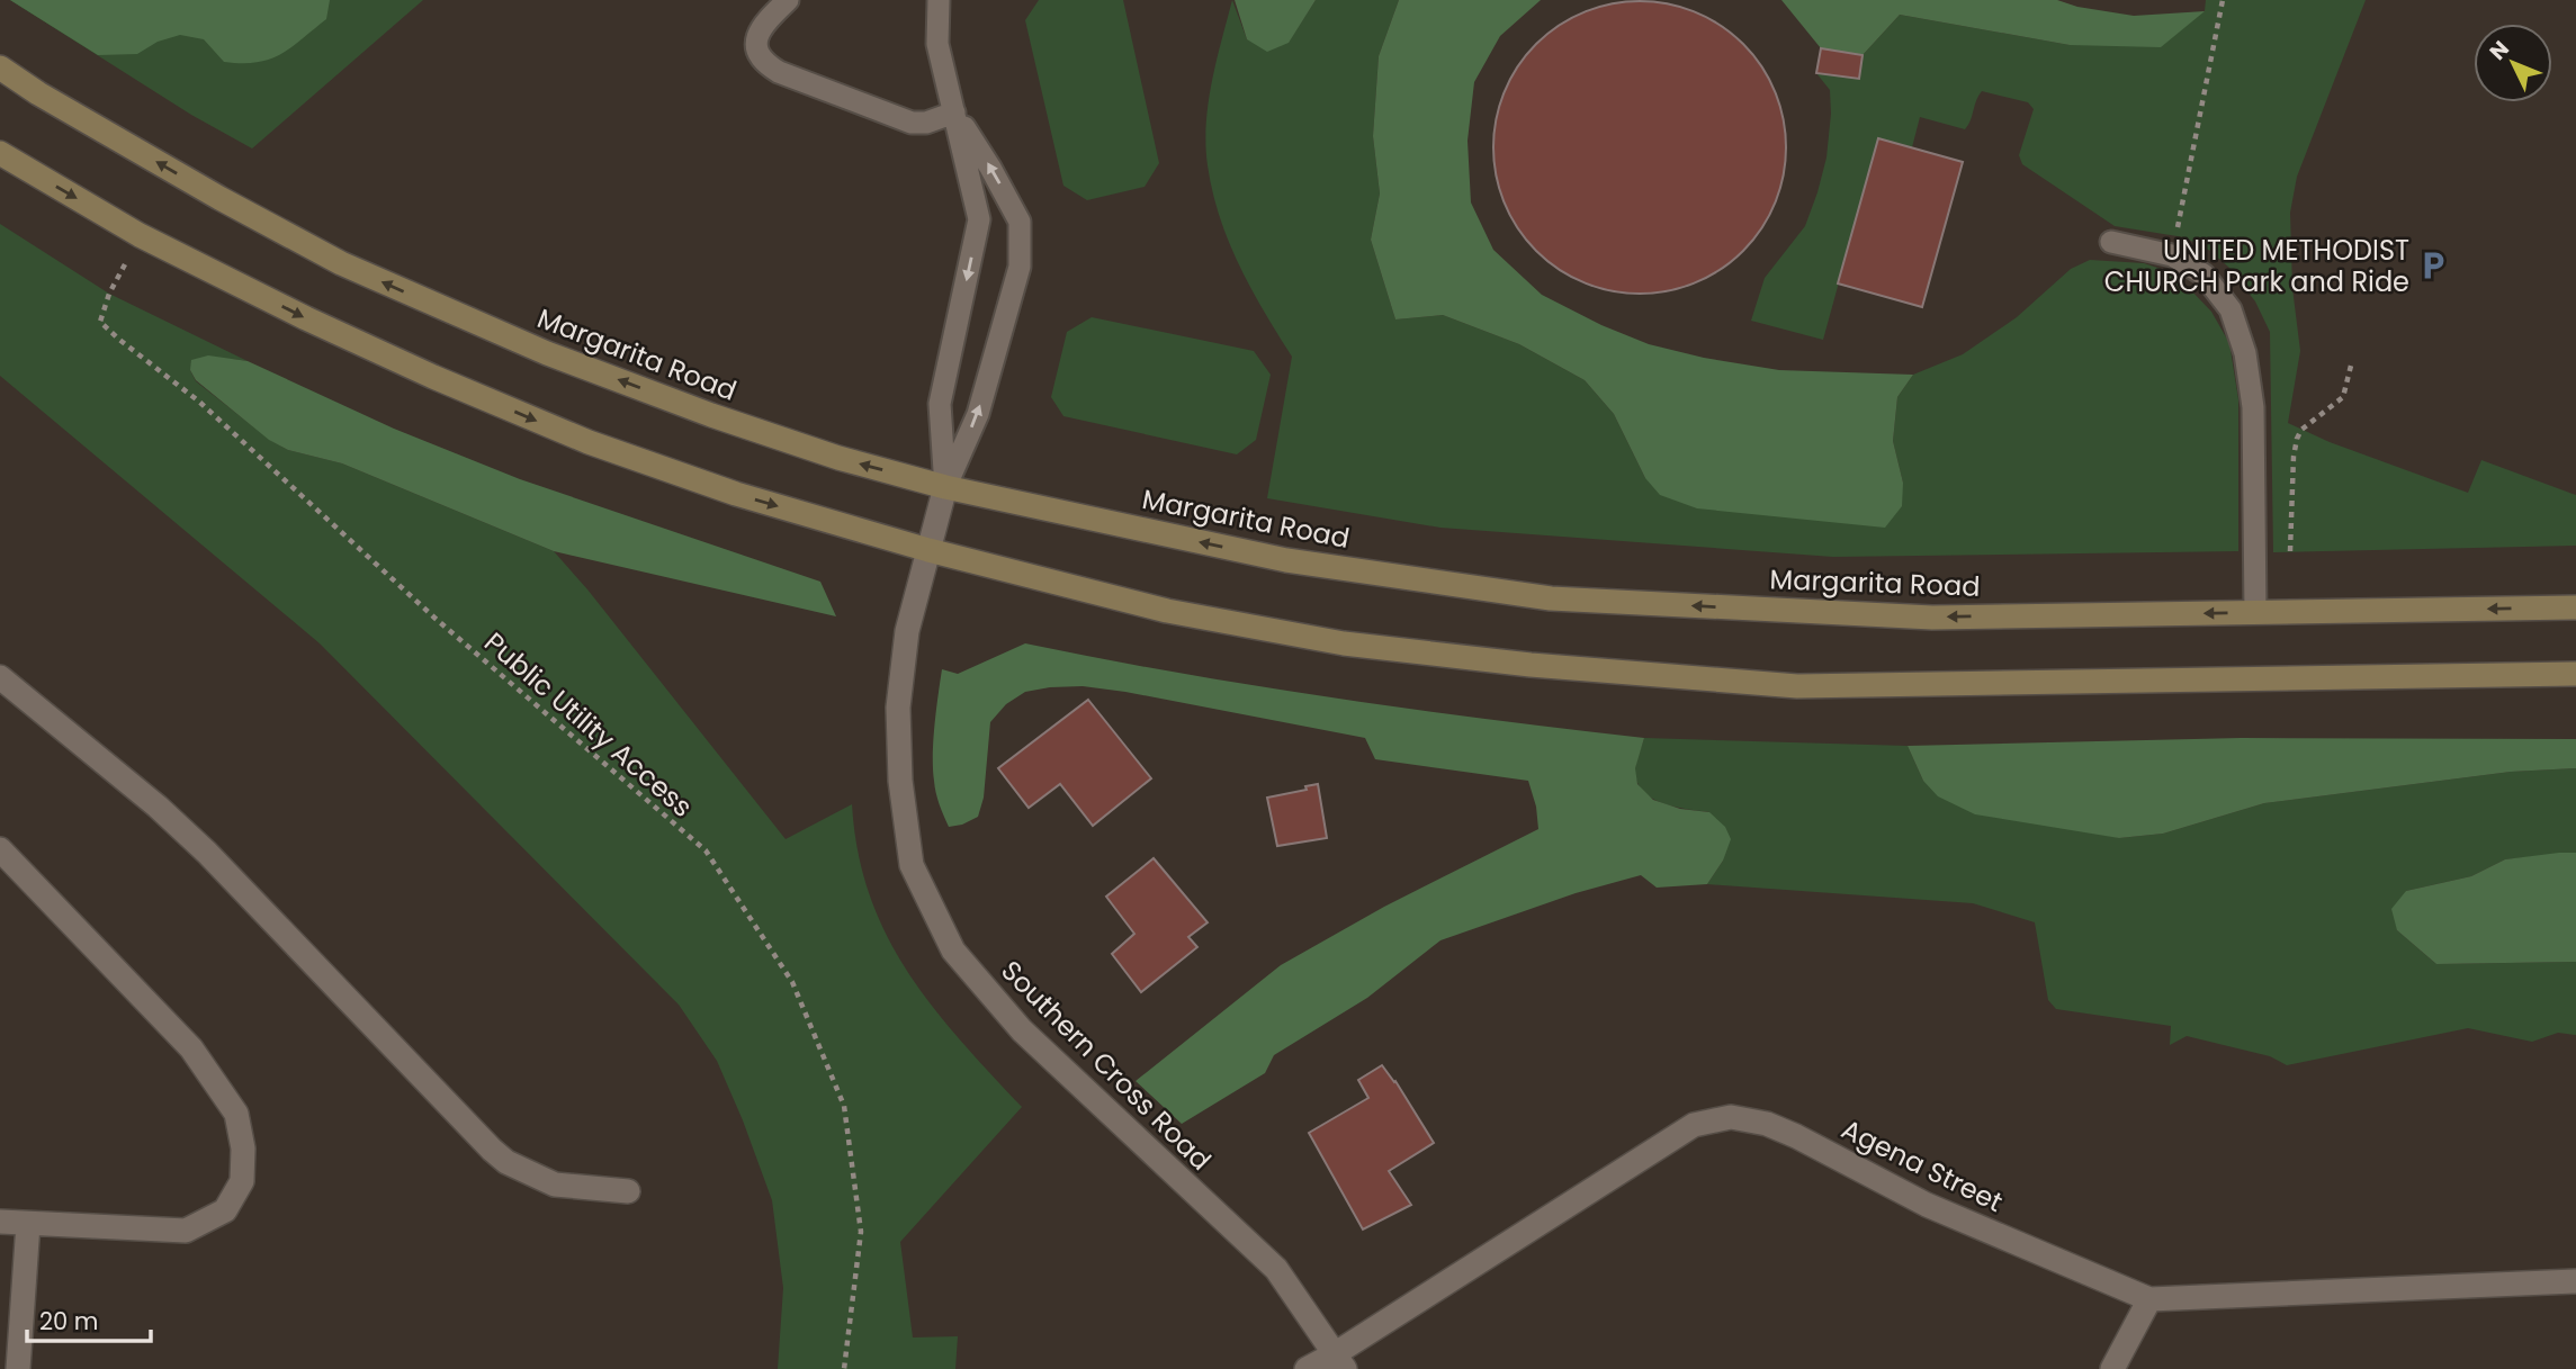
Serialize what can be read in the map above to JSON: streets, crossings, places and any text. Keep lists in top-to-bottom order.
{
  "streets": {
    "main road": ["Margarita Road"],
    "street": ["Southern Cross Road", "Agena Street"],
    "path": ["Public Utility Access"]
  },
  "crossings": [
    ["Margarita Road", "Southern Cross Road"],
    ["Southern Cross Road", "Agena Street"]
  ],
  "places": {
    "parking": ["UNITED METHODIST CHURCH Park and Ride"]
  },
  "scale_bar": "20 m",
  "north": "top left"
}
